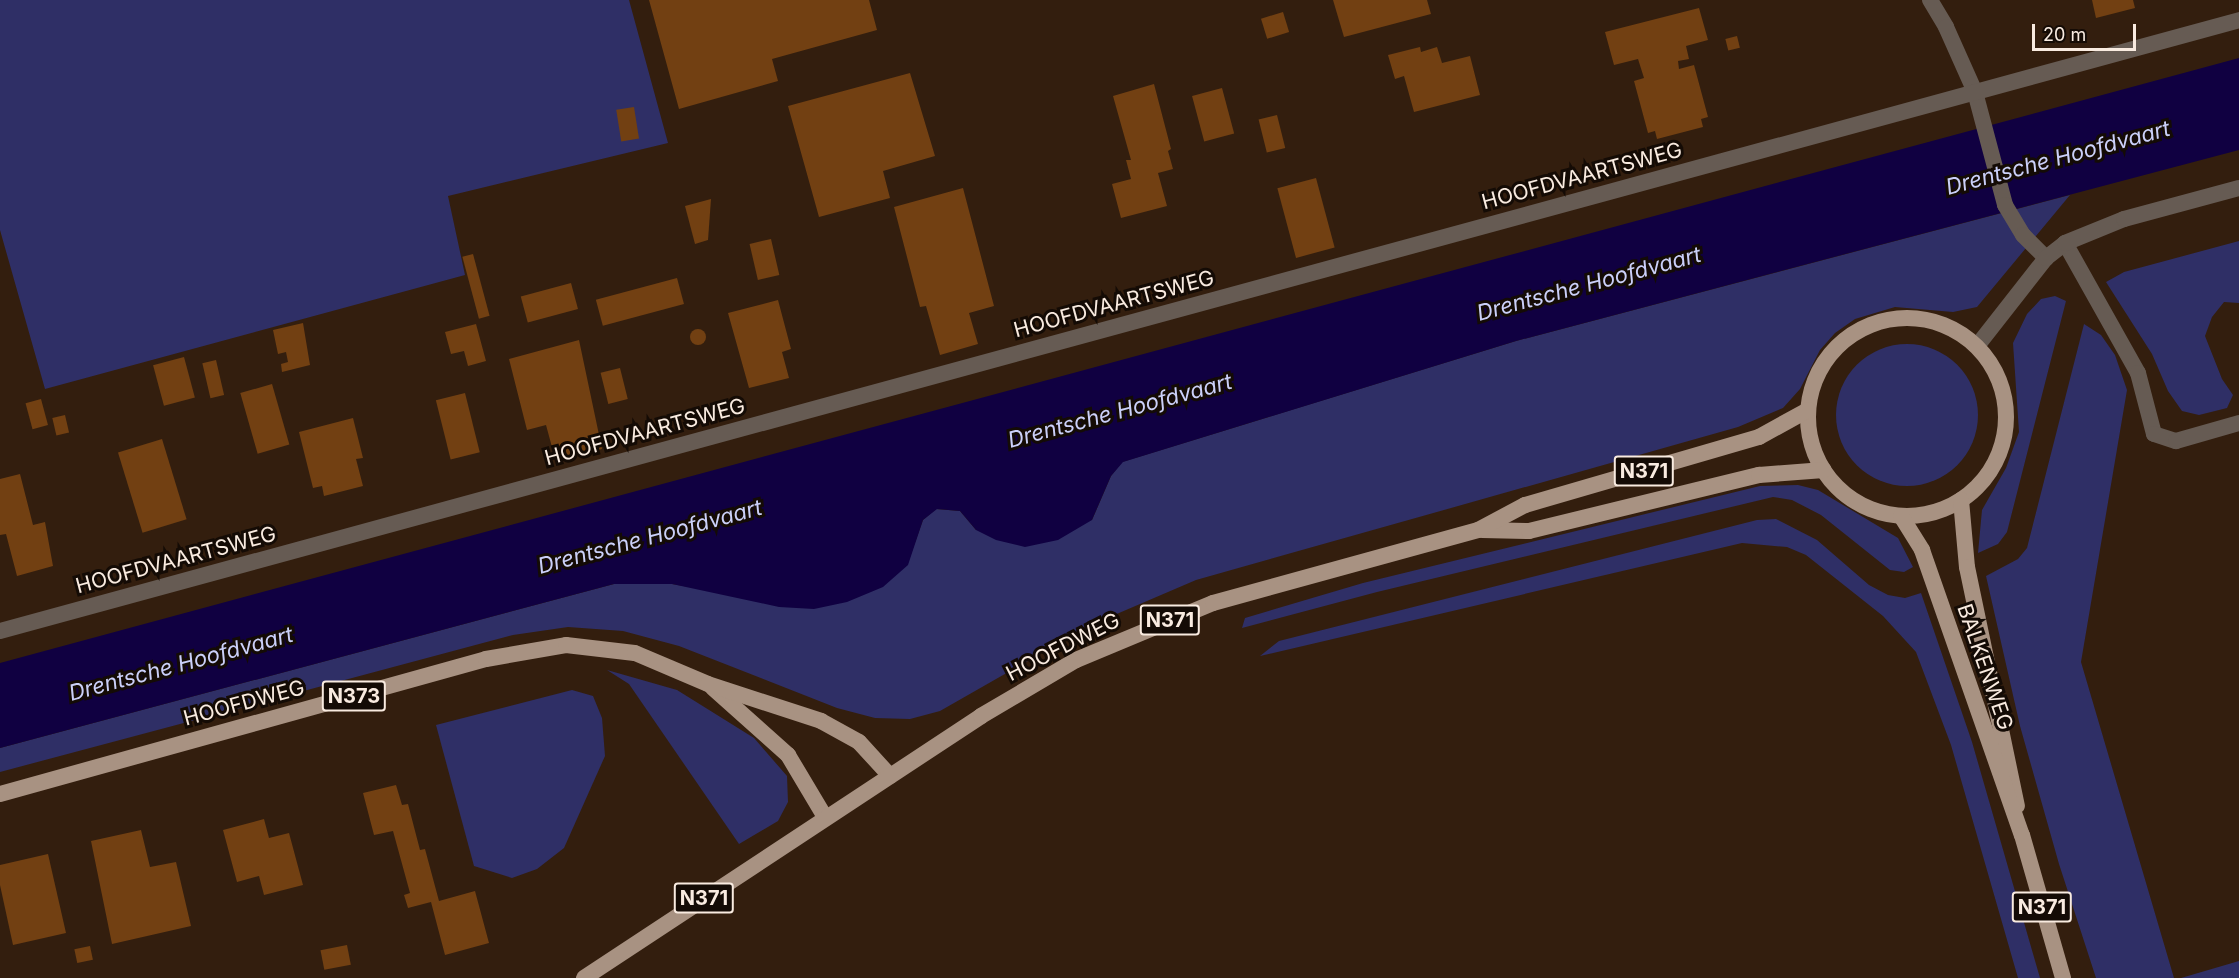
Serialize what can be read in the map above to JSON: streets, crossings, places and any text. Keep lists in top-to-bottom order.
{
  "streets": {
    "main road": [
      "N371",
      "HOOFDWEG",
      "BALKENWEG",
      "N373"
    ],
    "street": ["HOOFDVAARTSWEG"]
  },
  "crossings": [
    ["HOOFDWEG", "BALKENWEG"]
  ],
  "water": ["Drentsche Hoofdvaart"],
  "scale_bar": "20 m"
}
